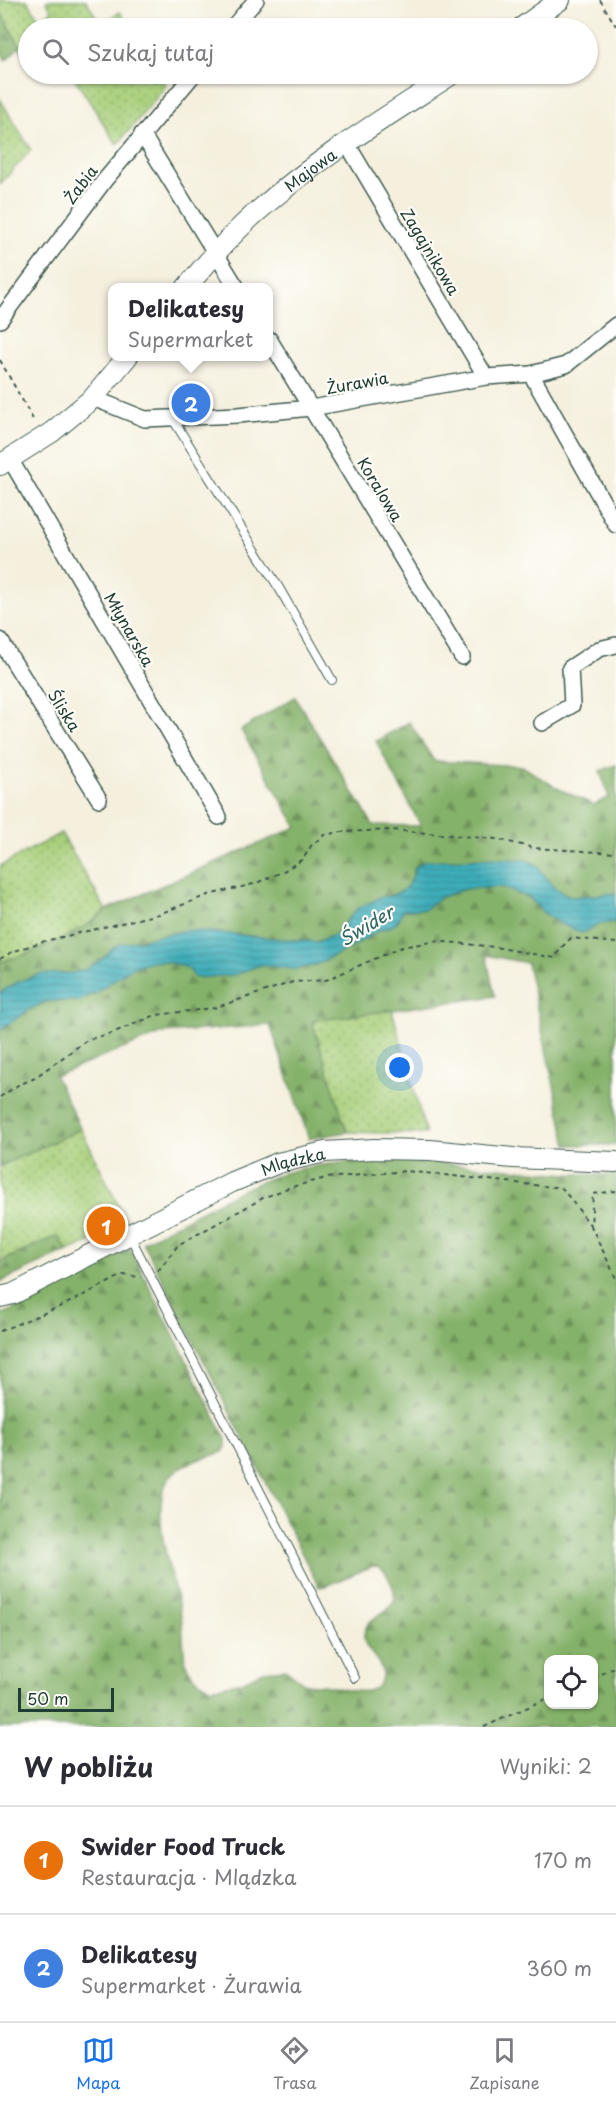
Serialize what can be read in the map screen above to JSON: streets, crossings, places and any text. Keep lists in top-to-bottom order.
{
  "streets": {
    "street": [
      "Majowa",
      "Żabia",
      "Zagajnikowa",
      "Żurawia",
      "Koralowa",
      "Młynarska",
      "Śliska",
      "Mlądzka"
    ]
  },
  "crossings": [
    ["Majowa", "Zagajnikowa"],
    ["Zagajnikowa", "Żurawia"],
    ["Żurawia", "Koralowa"]
  ],
  "water": ["Świder"],
  "scale_bar": "50 m",
  "page": {
    "search": "Szukaj tutaj",
    "popup": ["Delikatesy", "Supermarket"],
    "pins": ["2", "1"],
    "scale": "50 m",
    "heading": ["W pobliżu", "Wyniki: 2"],
    "list": [
      {
        "mark": "1",
        "name": "Swider Food Truck",
        "note": "Restauracja · Mlądzka",
        "value": "170 m"
      },
      {
        "mark": "2",
        "name": "Delikatesy",
        "note": "Supermarket · Żurawia",
        "value": "360 m"
      }
    ],
    "nav": ["Mapa", "Trasa", "Zapisane"]
  }
}
